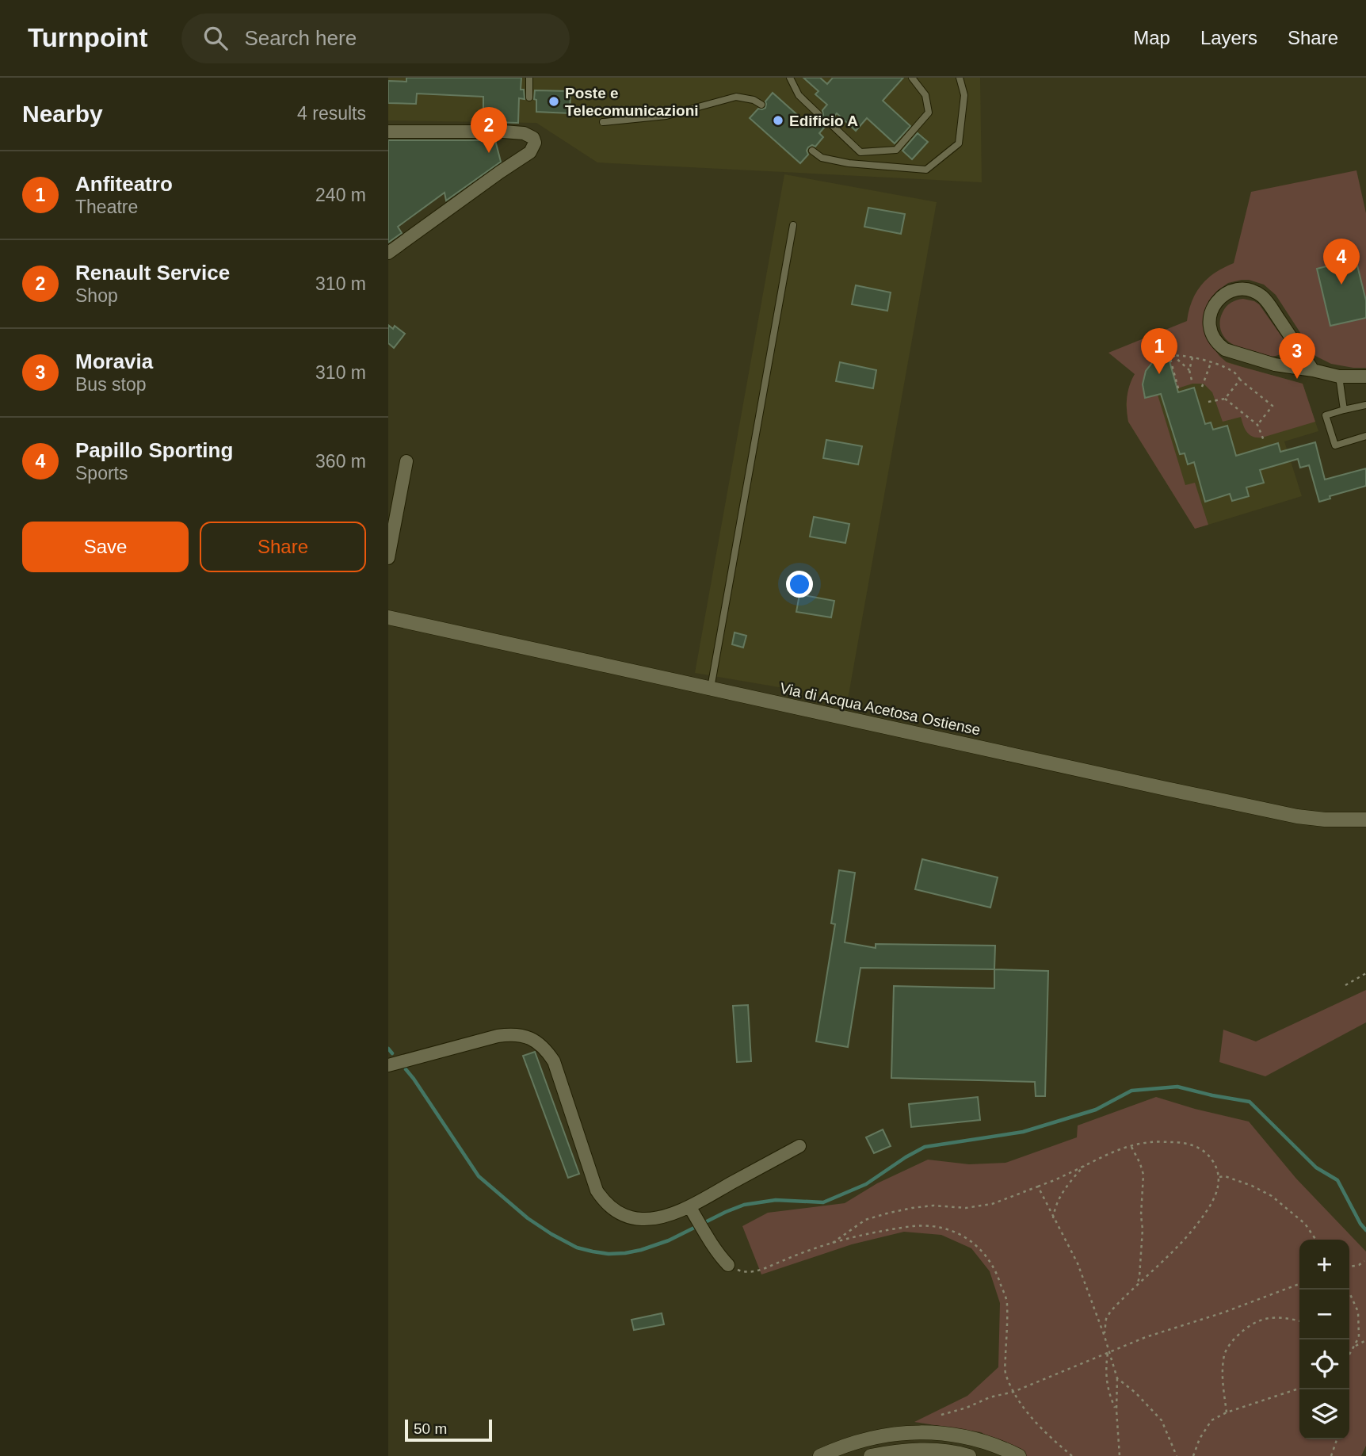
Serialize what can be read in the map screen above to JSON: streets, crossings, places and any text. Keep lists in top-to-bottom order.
{
  "streets": {
    "street": ["Via di Acqua Acetosa Ostiense"]
  },
  "places": ["Poste e Telecomunicazioni", "Edificio A"],
  "scale_bar": "50 m",
  "page": {
    "header": "Turnpoint",
    "search": "Search here",
    "nav": ["Map", "Layers", "Share"],
    "heading": ["Nearby", "4 results"],
    "pins": [
      "2",
      "4",
      "1",
      "3"
    ],
    "list": [
      {
        "mark": "1",
        "name": "Anfiteatro",
        "note": "Theatre",
        "value": "240 m"
      },
      {
        "mark": "2",
        "name": "Renault Service",
        "note": "Shop",
        "value": "310 m"
      },
      {
        "mark": "3",
        "name": "Moravia",
        "note": "Bus stop",
        "value": "310 m"
      },
      {
        "mark": "4",
        "name": "Papillo Sporting",
        "note": "Sports",
        "value": "360 m"
      }
    ],
    "buttons": ["Save", "Share"],
    "map_buttons": ["+", "−"],
    "scale": "50 m"
  }
}
